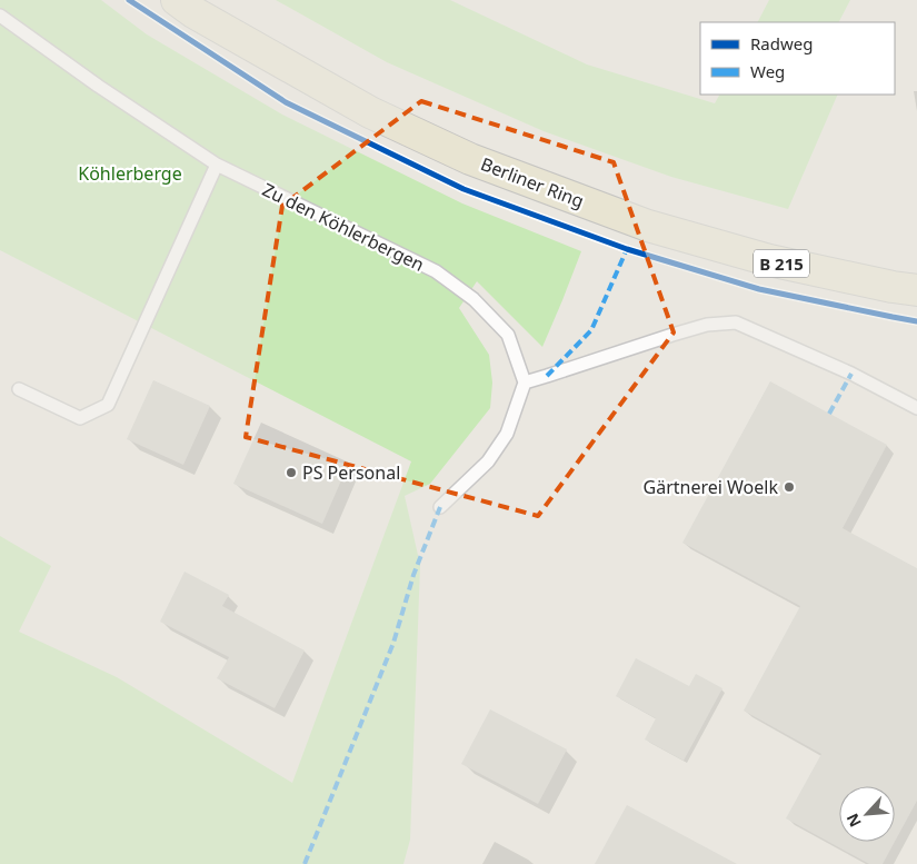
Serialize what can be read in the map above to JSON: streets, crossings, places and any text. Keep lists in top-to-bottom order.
{
  "streets": {
    "main road": ["Berliner Ring", "B 215"],
    "lane": ["Zu den Köhlerbergen"]
  },
  "parks": ["Köhlerberge"],
  "places": ["PS Personal", "Gärtnerei Woelk"],
  "legend": ["Radweg", "Weg"],
  "north": "bottom left"
}
